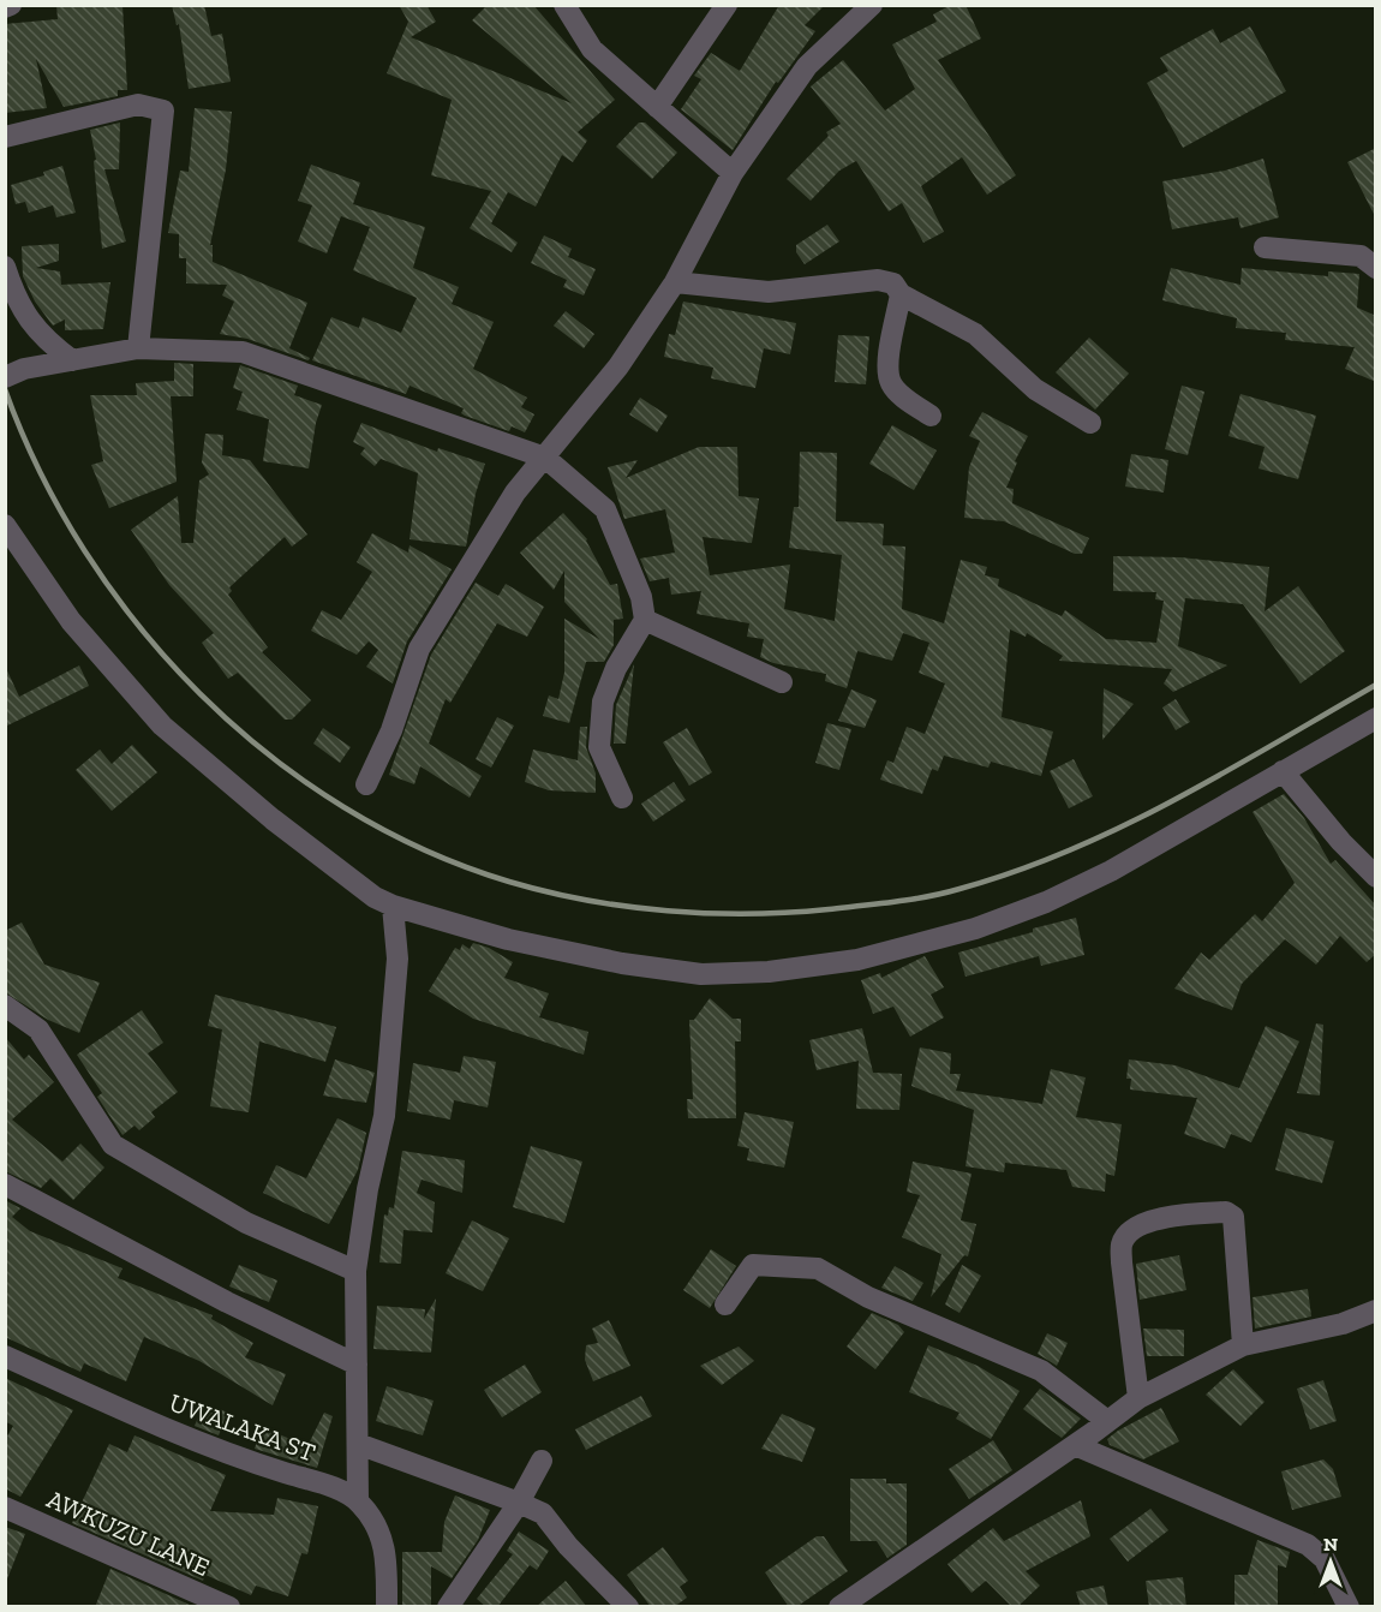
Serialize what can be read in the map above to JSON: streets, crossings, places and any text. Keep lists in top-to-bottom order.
{
  "streets": {
    "street": ["UWALAKA ST", "AWKUZU LANE"]
  },
  "north": "top"
}
